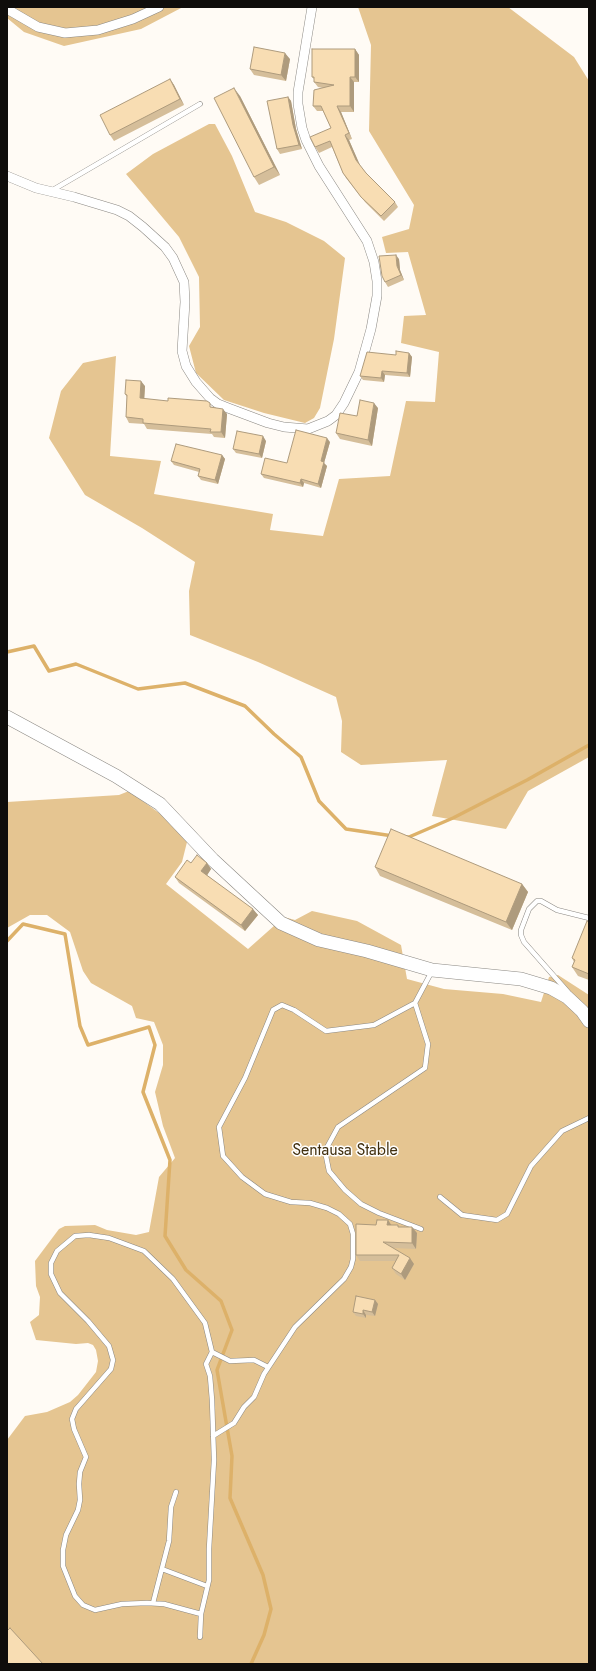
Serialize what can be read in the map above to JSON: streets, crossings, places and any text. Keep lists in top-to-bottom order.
{
  "parks": ["Sentausa Stable"]
}
